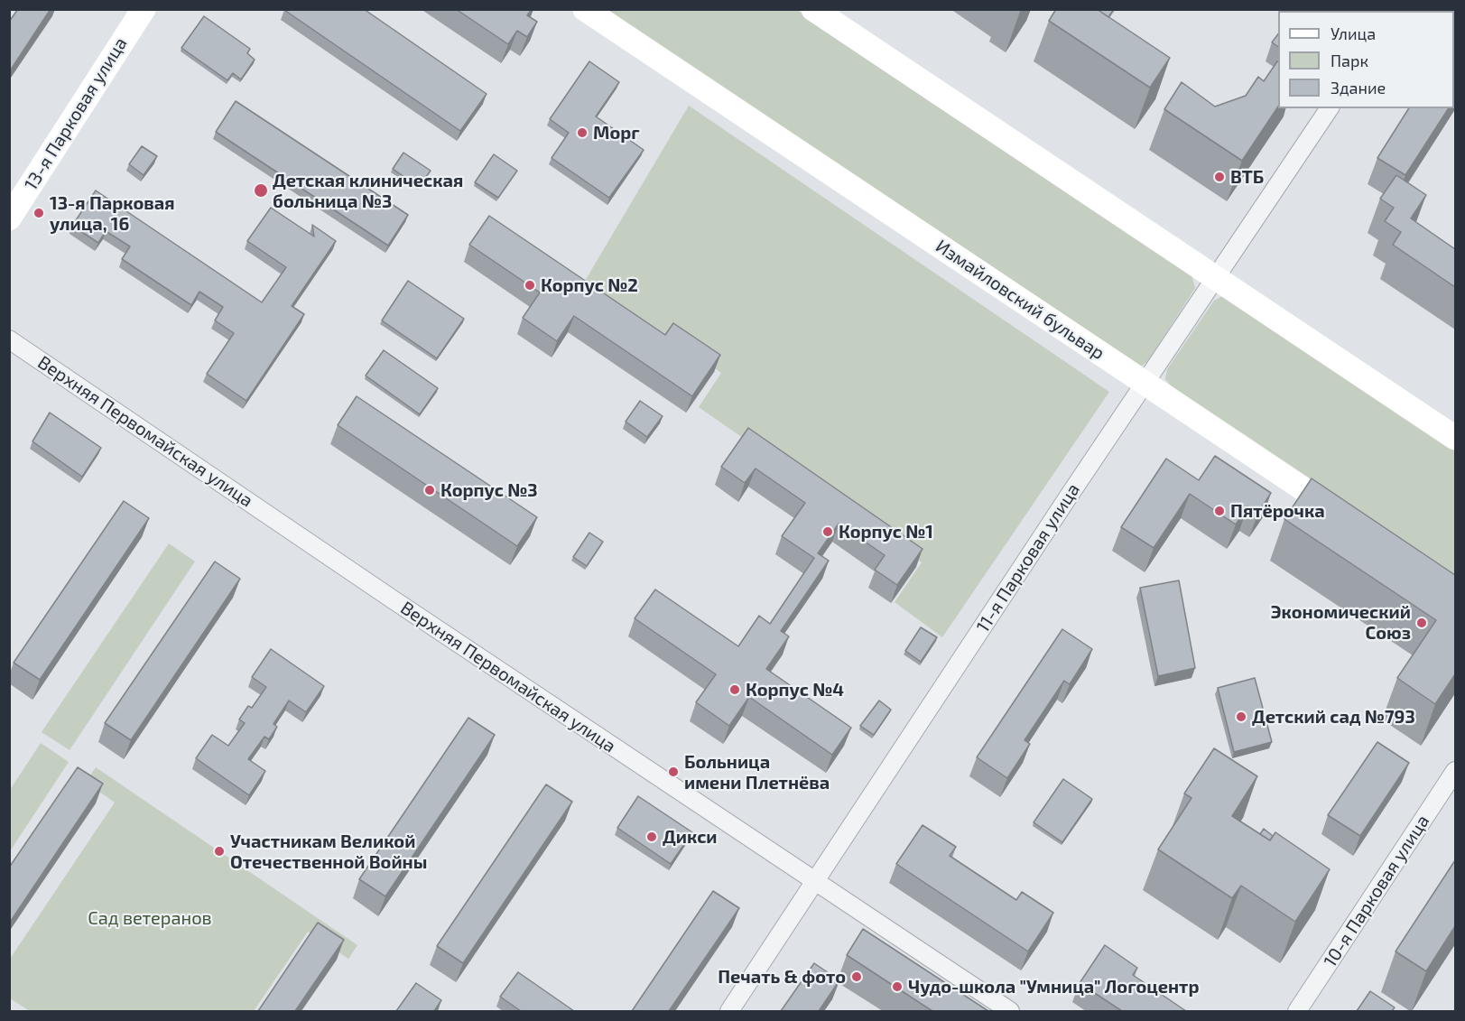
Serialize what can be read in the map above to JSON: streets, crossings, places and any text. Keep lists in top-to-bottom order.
{
  "streets": {
    "street": [
      "13-я Парковая улица",
      "Измайловский бульвар",
      "Верхняя Первомайская улица",
      "11-я Парковая улица",
      "10-я Парковая улица"
    ]
  },
  "crossings": [
    ["Измайловский бульвар", "11-я Парковая улица"],
    ["Верхняя Первомайская улица", "11-я Парковая улица"]
  ],
  "parks": ["Сад ветеранов"],
  "places": [
    "Морг",
    "ВТБ",
    "Детская клиническая больница №3",
    "13-я Парковая улица, 16",
    "Корпус №2",
    "Корпус №3",
    "Пятёрочка",
    "Корпус №1",
    "Экономический Союз",
    "Корпус №4",
    "Детский сад №793",
    "Больница имени Плетнёва",
    "Дикси",
    "Участникам Великой Отечественной Войны",
    "Печать & фото",
    "Чудо-школа \"Умница\" Логоцентр"
  ],
  "legend": ["Улица", "Парк", "Здание"]
}
